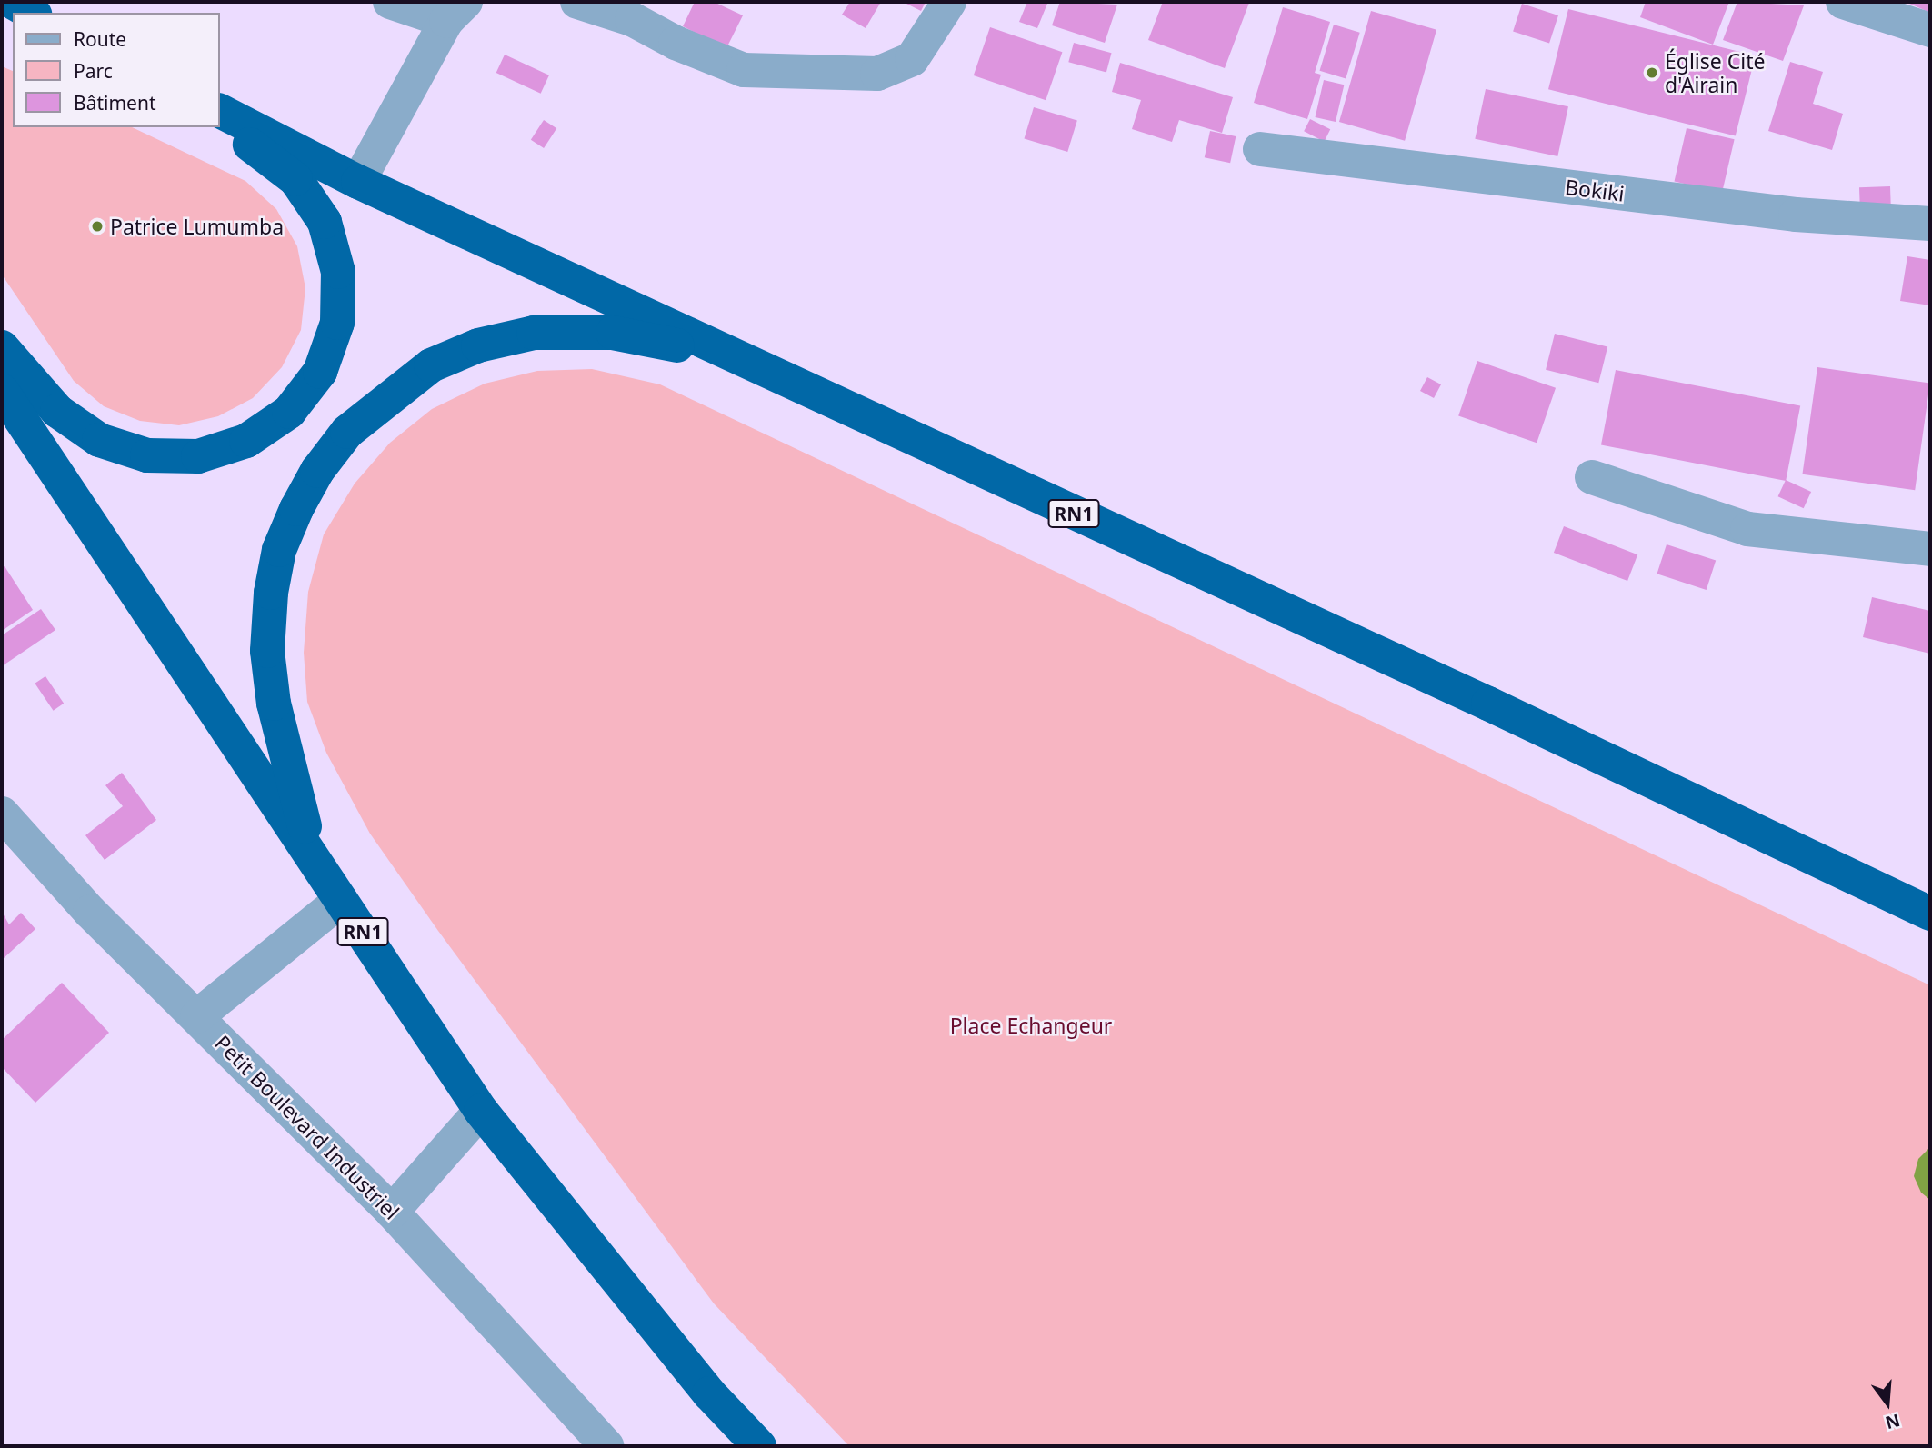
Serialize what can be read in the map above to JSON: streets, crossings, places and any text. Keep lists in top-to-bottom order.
{
  "streets": {
    "highway": ["RN1"],
    "street": ["Bokiki", "Petit Boulevard Industriel"]
  },
  "parks": ["Place Echangeur"],
  "places": ["Église Cité d'Airain", "Patrice Lumumba"],
  "legend": ["Route", "Parc", "Bâtiment"],
  "north": "bottom"
}
